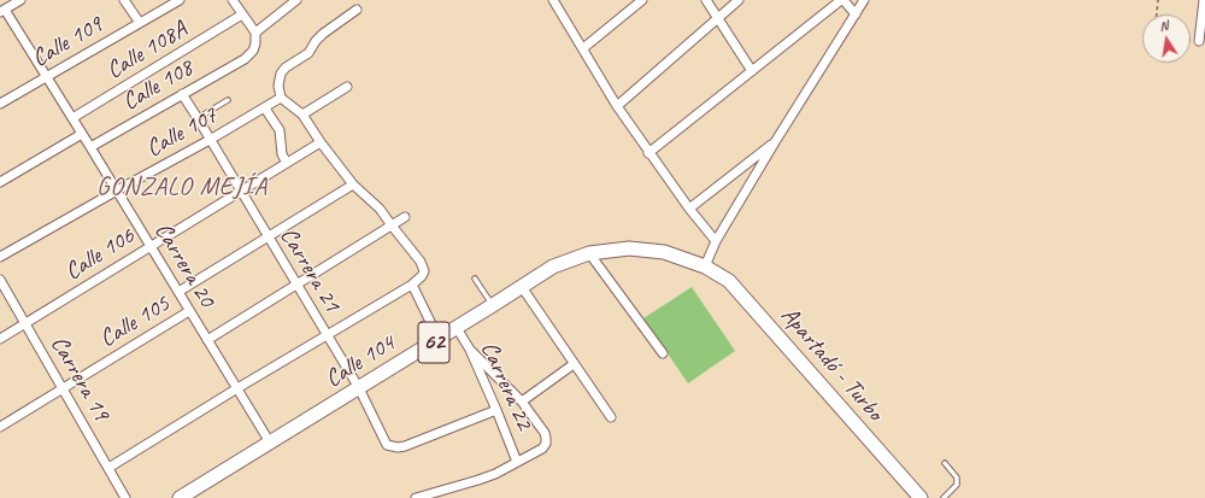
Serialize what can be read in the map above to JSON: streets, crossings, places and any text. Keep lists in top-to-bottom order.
{
  "streets": {
    "main road": ["62", "Calle 104", "Apartadó - Turbo"],
    "street": [
      "Calle 109",
      "Calle 108A",
      "Calle 108",
      "Calle 107",
      "Calle 106",
      "Carrera 20",
      "Carrera 21",
      "Calle 105",
      "Carrera 19",
      "Carrera 22"
    ]
  },
  "crossings": [
    ["Calle 109", "Carrera 20"],
    ["Calle 108A", "Carrera 20"],
    ["Calle 108", "Carrera 20"],
    ["Calle 108", "Carrera 21"],
    ["Calle 107", "Carrera 20"],
    ["Calle 107", "Carrera 21"],
    ["Calle 106", "Carrera 20"],
    ["Calle 106", "Carrera 21"],
    ["Calle 106", "Carrera 19"],
    ["Carrera 20", "Calle 105"],
    ["Carrera 20", "Calle 104"],
    ["Carrera 21", "Calle 104"],
    ["Carrera 21", "Carrera 22"],
    ["Calle 105", "Carrera 19"],
    ["Calle 104", "Apartadó - Turbo"],
    ["Calle 104", "Carrera 22"]
  ],
  "districts": ["GONZALO MEJÍA"],
  "north": "top"
}
